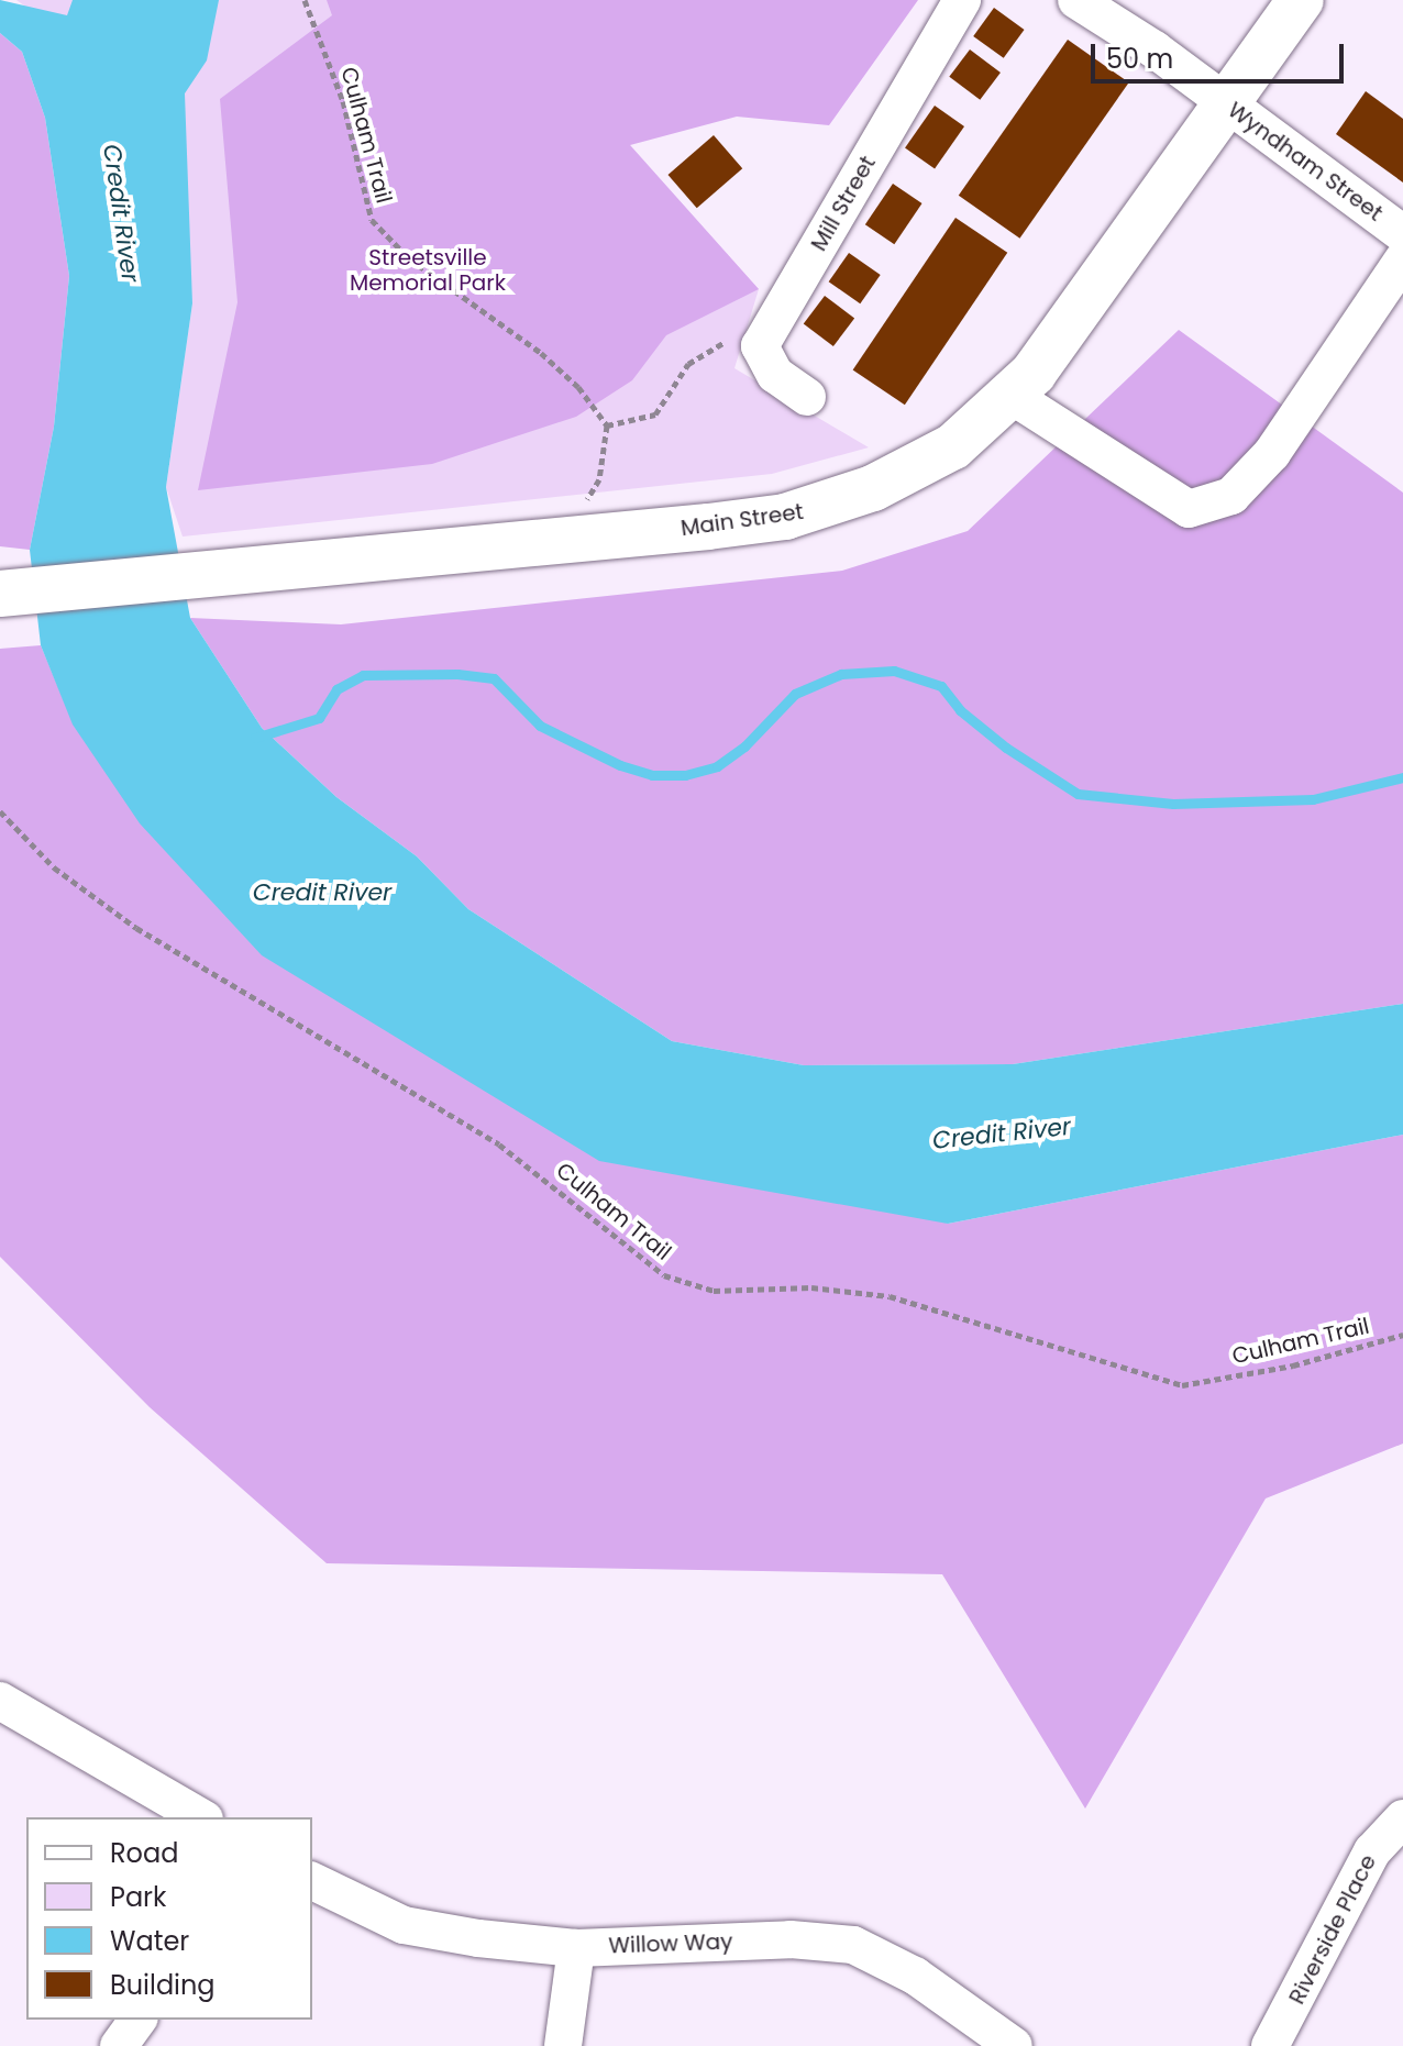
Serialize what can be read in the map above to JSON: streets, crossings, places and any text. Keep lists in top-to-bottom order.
{
  "streets": {
    "street": [
      "Wyndham Street",
      "Mill Street",
      "Main Street",
      "Riverside Place",
      "Willow Way"
    ],
    "path": ["Culham Trail"]
  },
  "crossings": [
    ["Wyndham Street", "Main Street"]
  ],
  "water": ["Credit River"],
  "parks": ["Streetsville Memorial Park"],
  "legend": [
    "Road",
    "Park",
    "Water",
    "Building"
  ],
  "scale_bar": "50 m"
}
